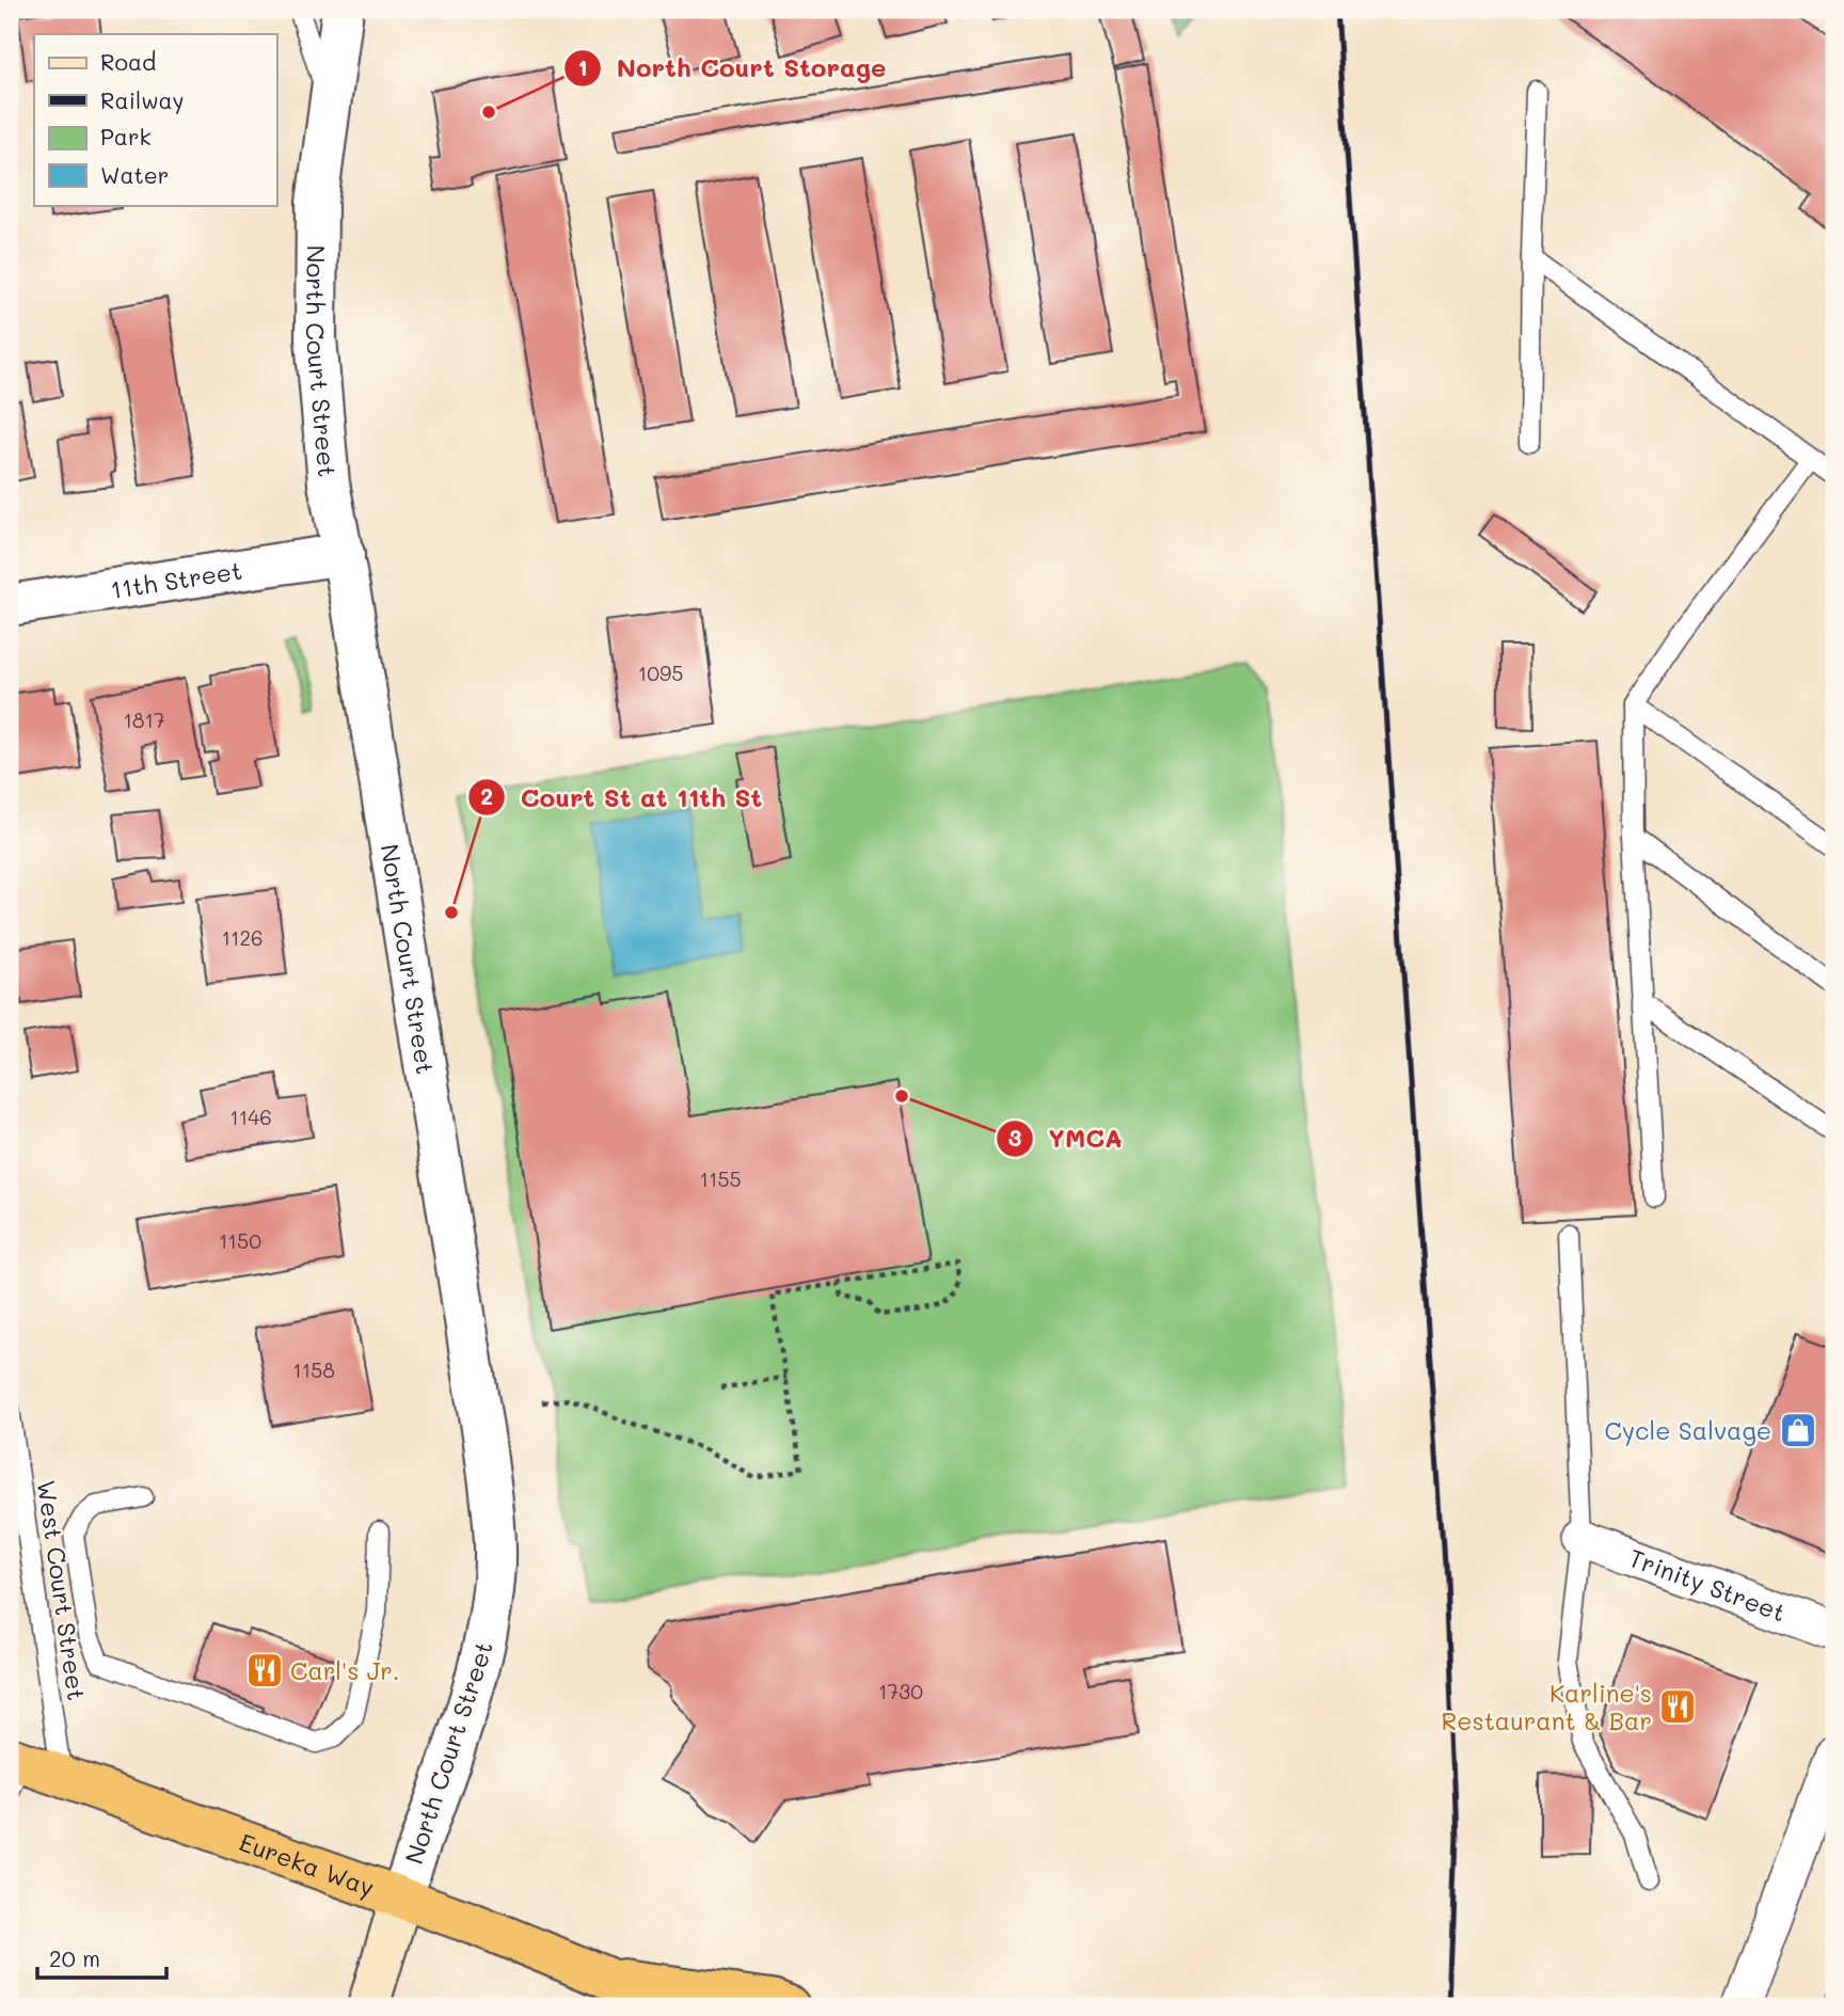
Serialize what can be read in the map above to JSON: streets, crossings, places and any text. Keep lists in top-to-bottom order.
{
  "streets": {
    "highway": ["Eureka Way"],
    "street": ["North Court Street", "11th Street", "Trinity Street"],
    "lane": ["West Court Street"]
  },
  "crossings": [
    ["North Court Street", "11th Street"],
    ["North Court Street", "Eureka Way"],
    ["West Court Street", "Eureka Way"]
  ],
  "places": {
    "other": ["North Court Storage", "Court St at 11th St", "YMCA"],
    "shop": ["Cycle Salvage"],
    "restaurant": ["Carl's Jr.", "Karline's Restaurant & Bar"]
  },
  "house_numbers": [
    "1095",
    "1817",
    "1126",
    "1146",
    "1155",
    "1150",
    "1158",
    "1730"
  ],
  "legend": [
    "Road",
    "Railway",
    "Park",
    "Water"
  ],
  "scale_bar": "20 m"
}
